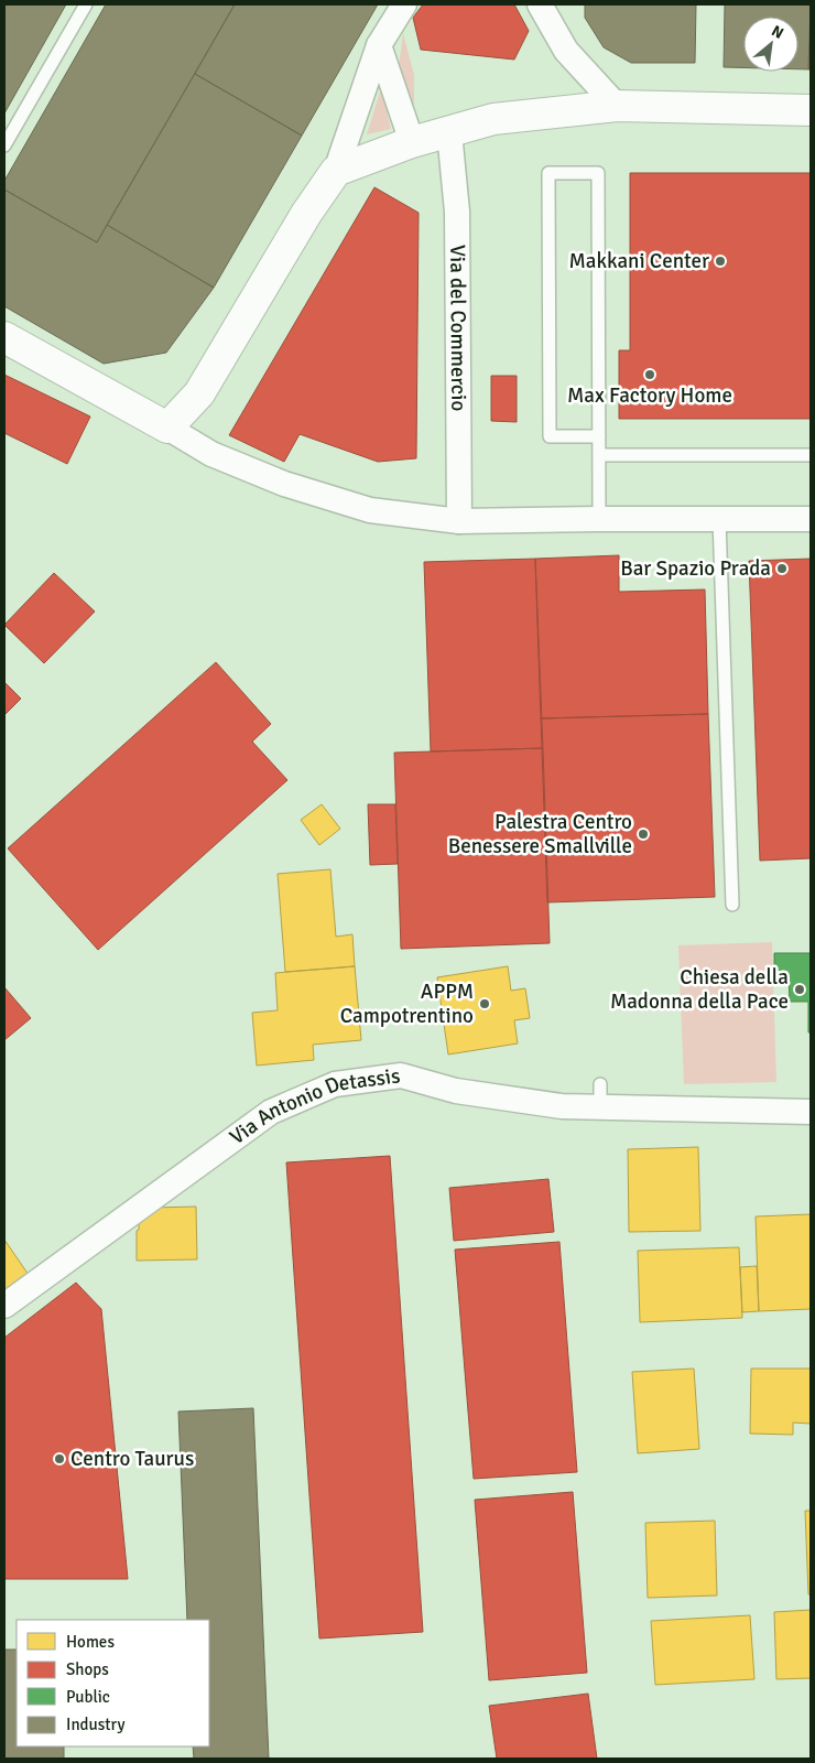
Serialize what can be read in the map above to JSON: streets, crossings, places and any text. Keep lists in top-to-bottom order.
{
  "streets": {
    "street": ["Via del Commercio", "Via Antonio Detassis"]
  },
  "places": [
    "Makkani Center",
    "Max Factory Home",
    "Bar Spazio Prada",
    "Palestra Centro Benessere Smallville",
    "Chiesa della Madonna della Pace",
    "APPM Campotrentino",
    "Centro Taurus"
  ],
  "legend": [
    "Homes",
    "Shops",
    "Public",
    "Industry"
  ],
  "north": "top right"
}
